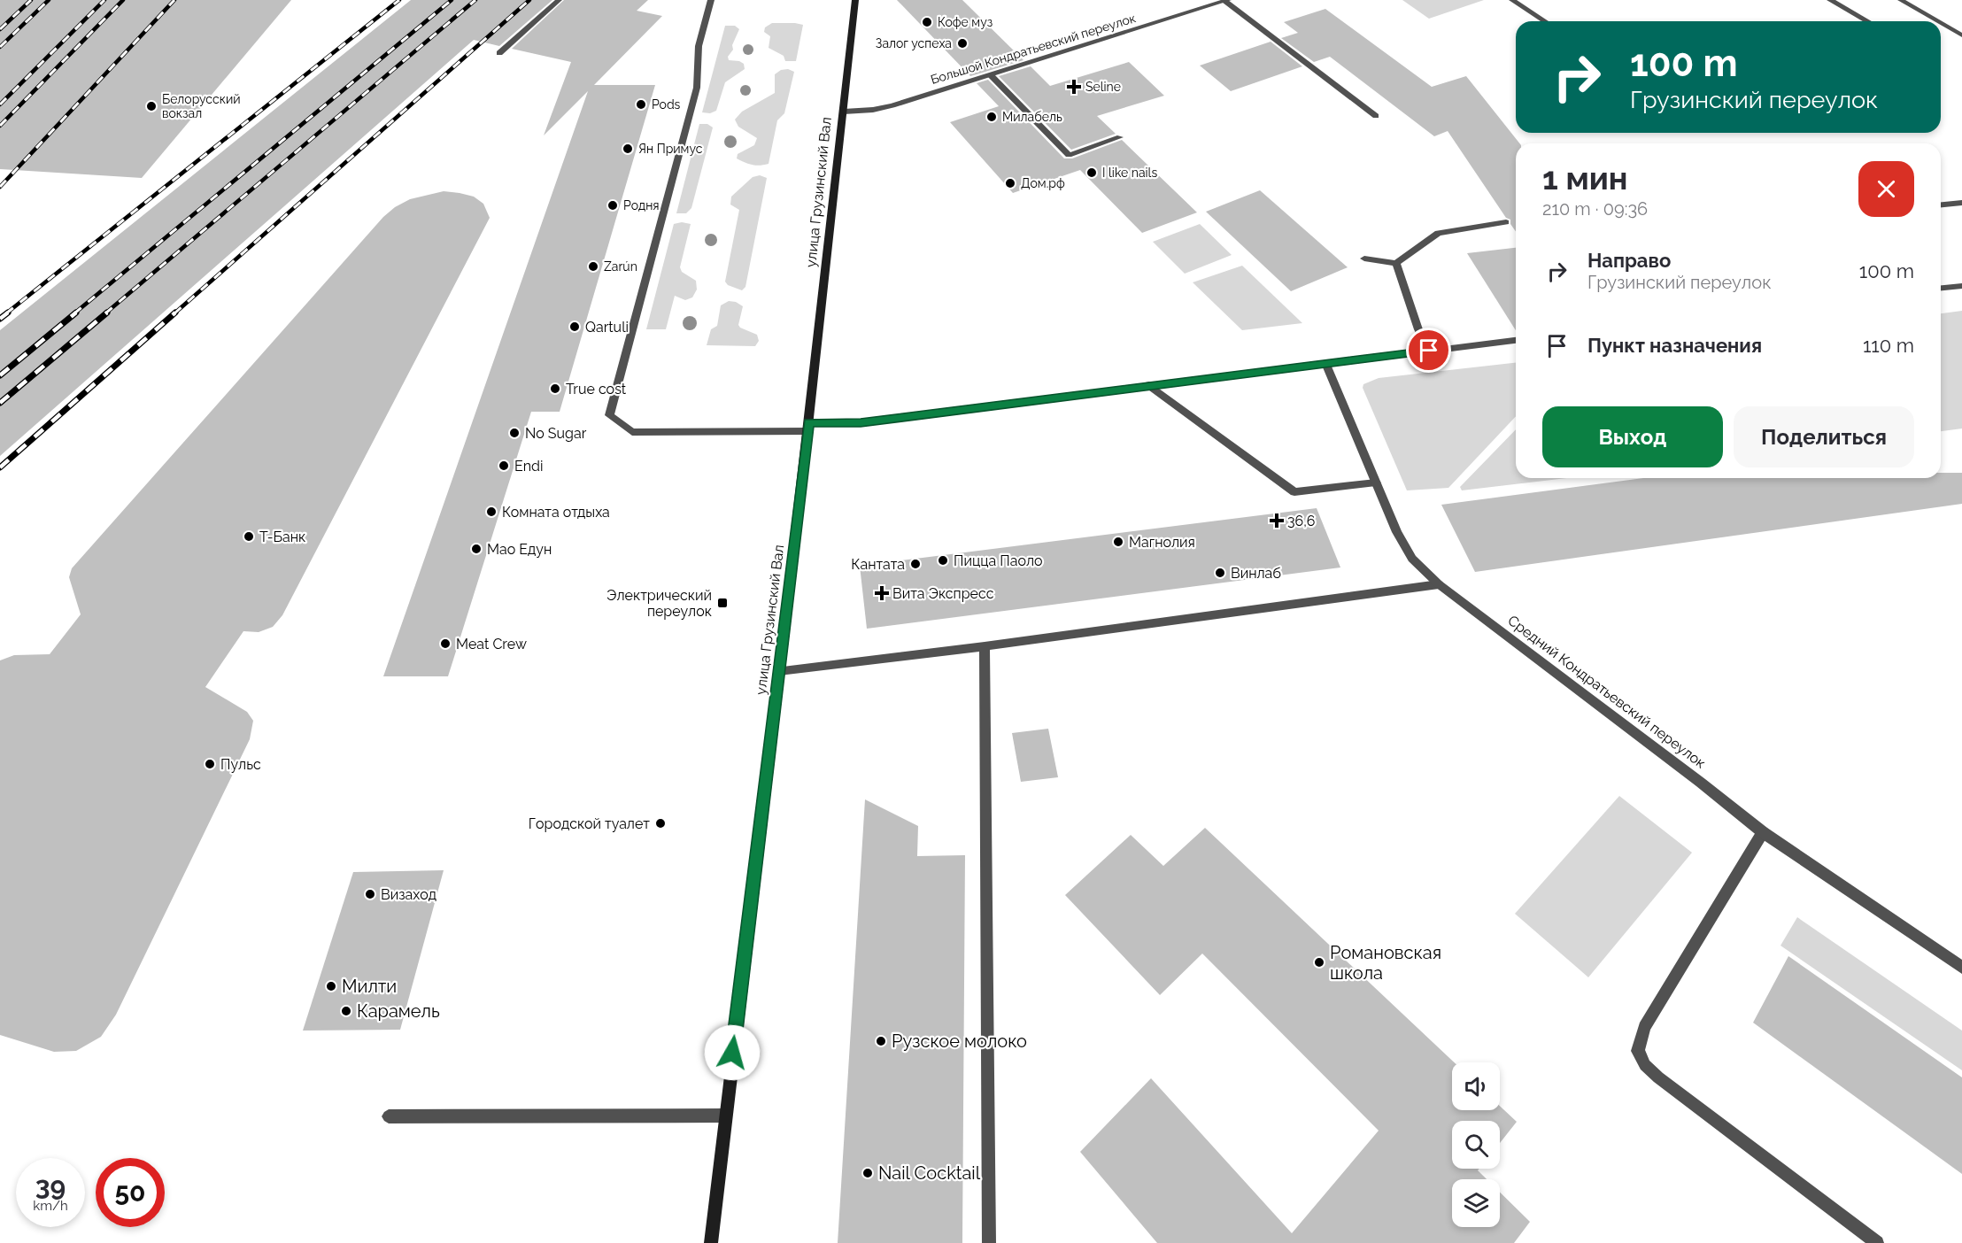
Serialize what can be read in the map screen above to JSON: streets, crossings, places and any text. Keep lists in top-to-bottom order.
{
  "streets": {
    "main road": ["улица Грузинский Вал"],
    "street": ["Большой Кондратьевский переулок", "Средний Кондратьевский переулок"]
  },
  "crossings": [
    ["Большой Кондратьевский переулок", "улица Грузинский Вал"]
  ],
  "places": {
    "other": [
      "Кофе муз",
      "Залог успеха",
      "Pods",
      "Белорусский вокзал",
      "Милабель",
      "Ян Примус",
      "I like nails",
      "Дом.рф",
      "Родня",
      "Zarún",
      "Qartuli",
      "True cost",
      "No Sugar",
      "Endi",
      "Комната отдыха",
      "Т-Банк",
      "Магнолия",
      "Мао Едун",
      "Пицца Паоло",
      "Кантата",
      "Винлаб",
      "Meat Crew",
      "Пульс",
      "Городской туалет",
      "Визаход",
      "Романовская школа",
      "Милти",
      "Карамель",
      "Рузское молоко",
      "Nail Cocktail"
    ],
    "health": ["Seline", "36,6", "Вита Экспресс"],
    "transit": ["Электрический переулок"]
  },
  "page": {
    "turn": ["100 m", "Грузинский переулок"],
    "heading": ["1 мин", "210 m · 09:36"],
    "list": [
      {
        "name": "Направо",
        "note": "Грузинский переулок",
        "value": "100 m"
      },
      {
        "name": "Пункт назначения",
        "value": "110 m"
      }
    ],
    "buttons": ["Выход", "Поделиться"],
    "speed": "39 km/h",
    "limit": "50"
  }
}
